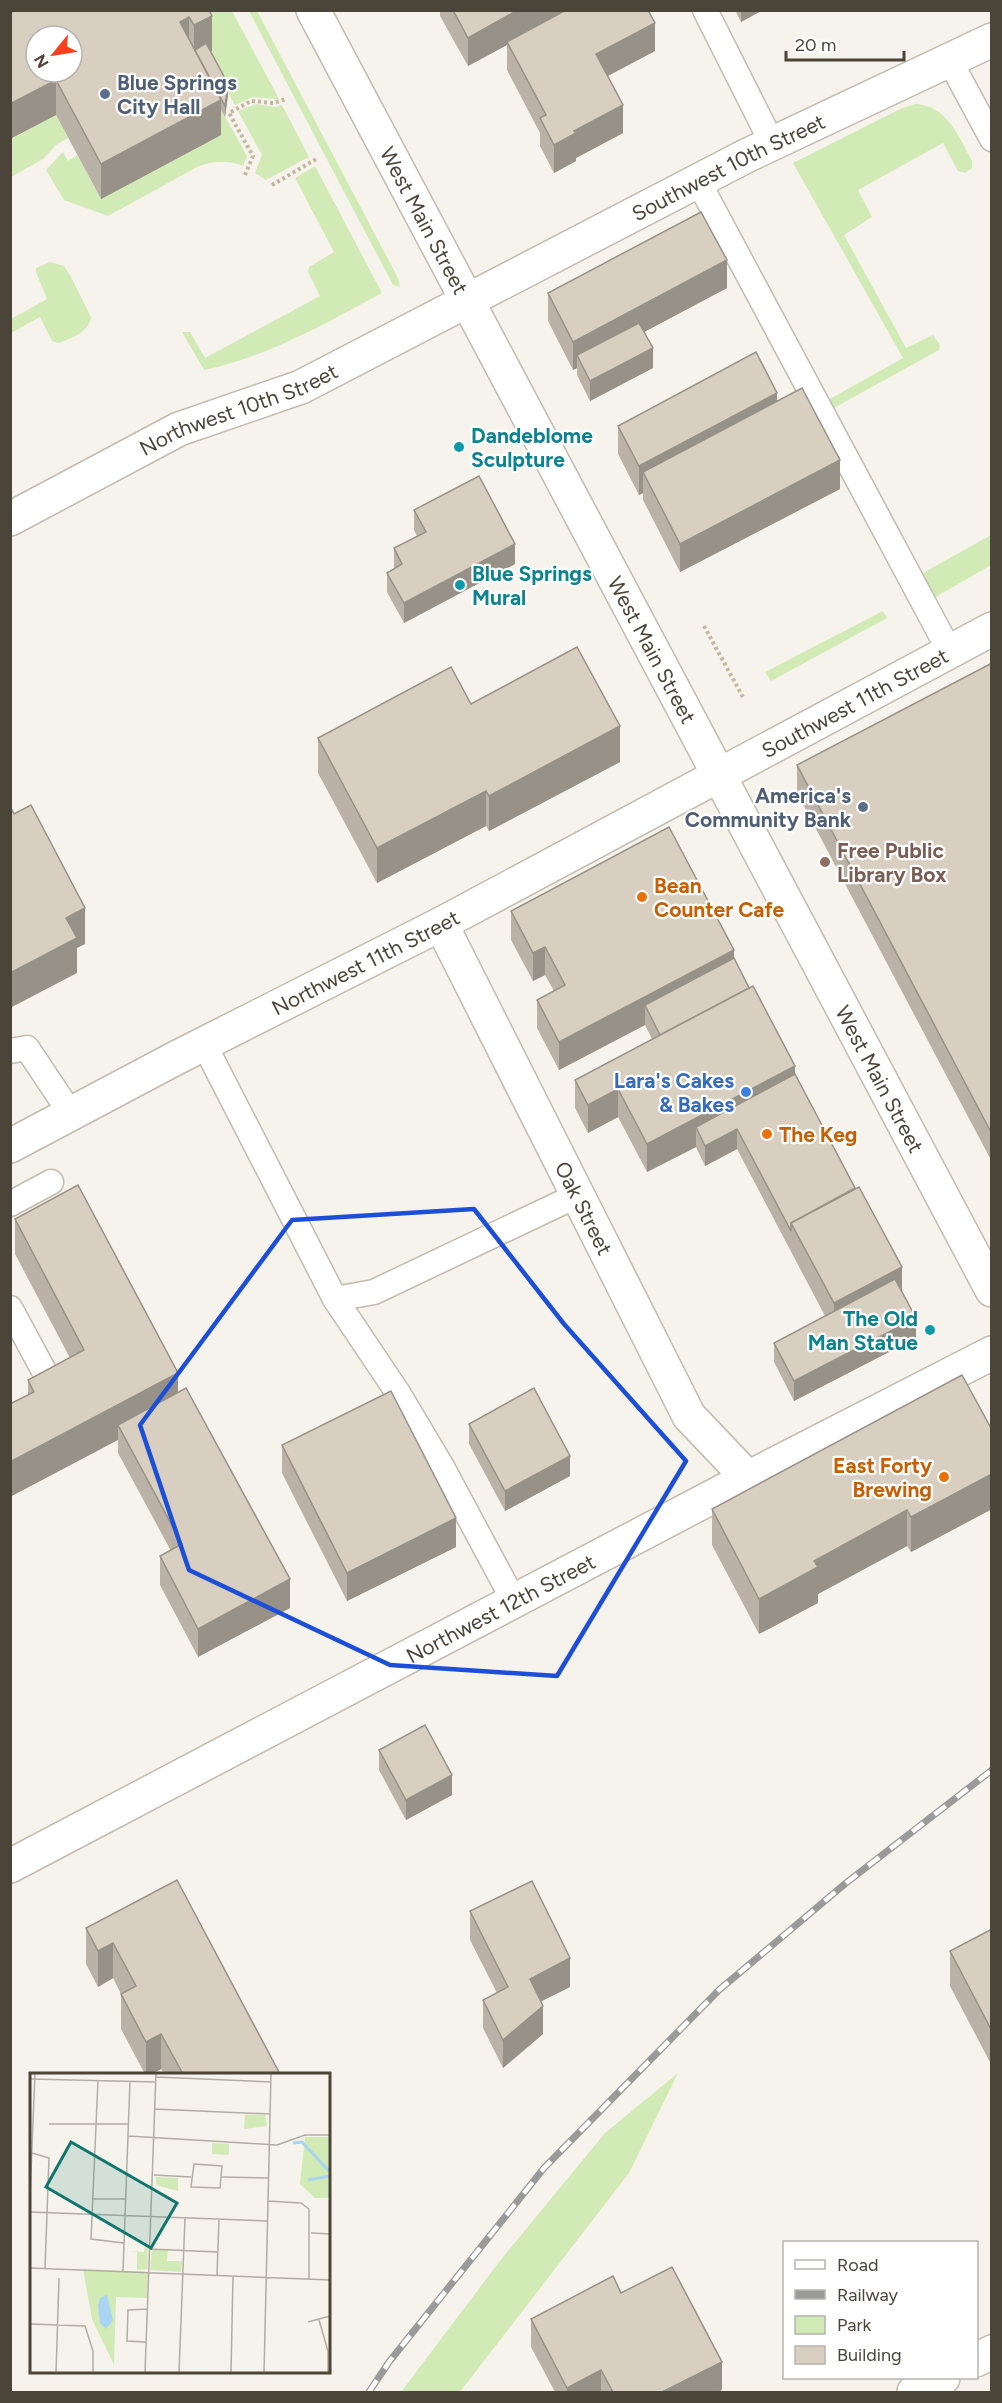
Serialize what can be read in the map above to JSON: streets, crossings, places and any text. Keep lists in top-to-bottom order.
{
  "streets": {
    "street": [
      "Southwest 10th Street",
      "West Main Street",
      "Northwest 10th Street",
      "Southwest 11th Street",
      "Northwest 11th Street",
      "Oak Street",
      "Northwest 12th Street"
    ]
  },
  "crossings": [
    ["Southwest 10th Street", "West Main Street"],
    ["Southwest 10th Street", "Northwest 10th Street"],
    ["West Main Street", "Northwest 10th Street"],
    ["West Main Street", "Southwest 11th Street"],
    ["West Main Street", "Northwest 11th Street"],
    ["Southwest 11th Street", "Northwest 11th Street"],
    ["Northwest 11th Street", "Oak Street"],
    ["Oak Street", "Northwest 12th Street"]
  ],
  "places": [
    "Blue Springs City Hall",
    "Dandeblome Sculpture",
    "Blue Springs Mural",
    "America's Community Bank",
    "Free Public Library Box",
    "Bean Counter Cafe",
    "Lara's Cakes & Bakes",
    "The Keg",
    "The Old Man Statue",
    "East Forty Brewing"
  ],
  "legend": [
    "Road",
    "Railway",
    "Park",
    "Building"
  ],
  "scale_bar": "20 m",
  "north": "bottom left"
}
